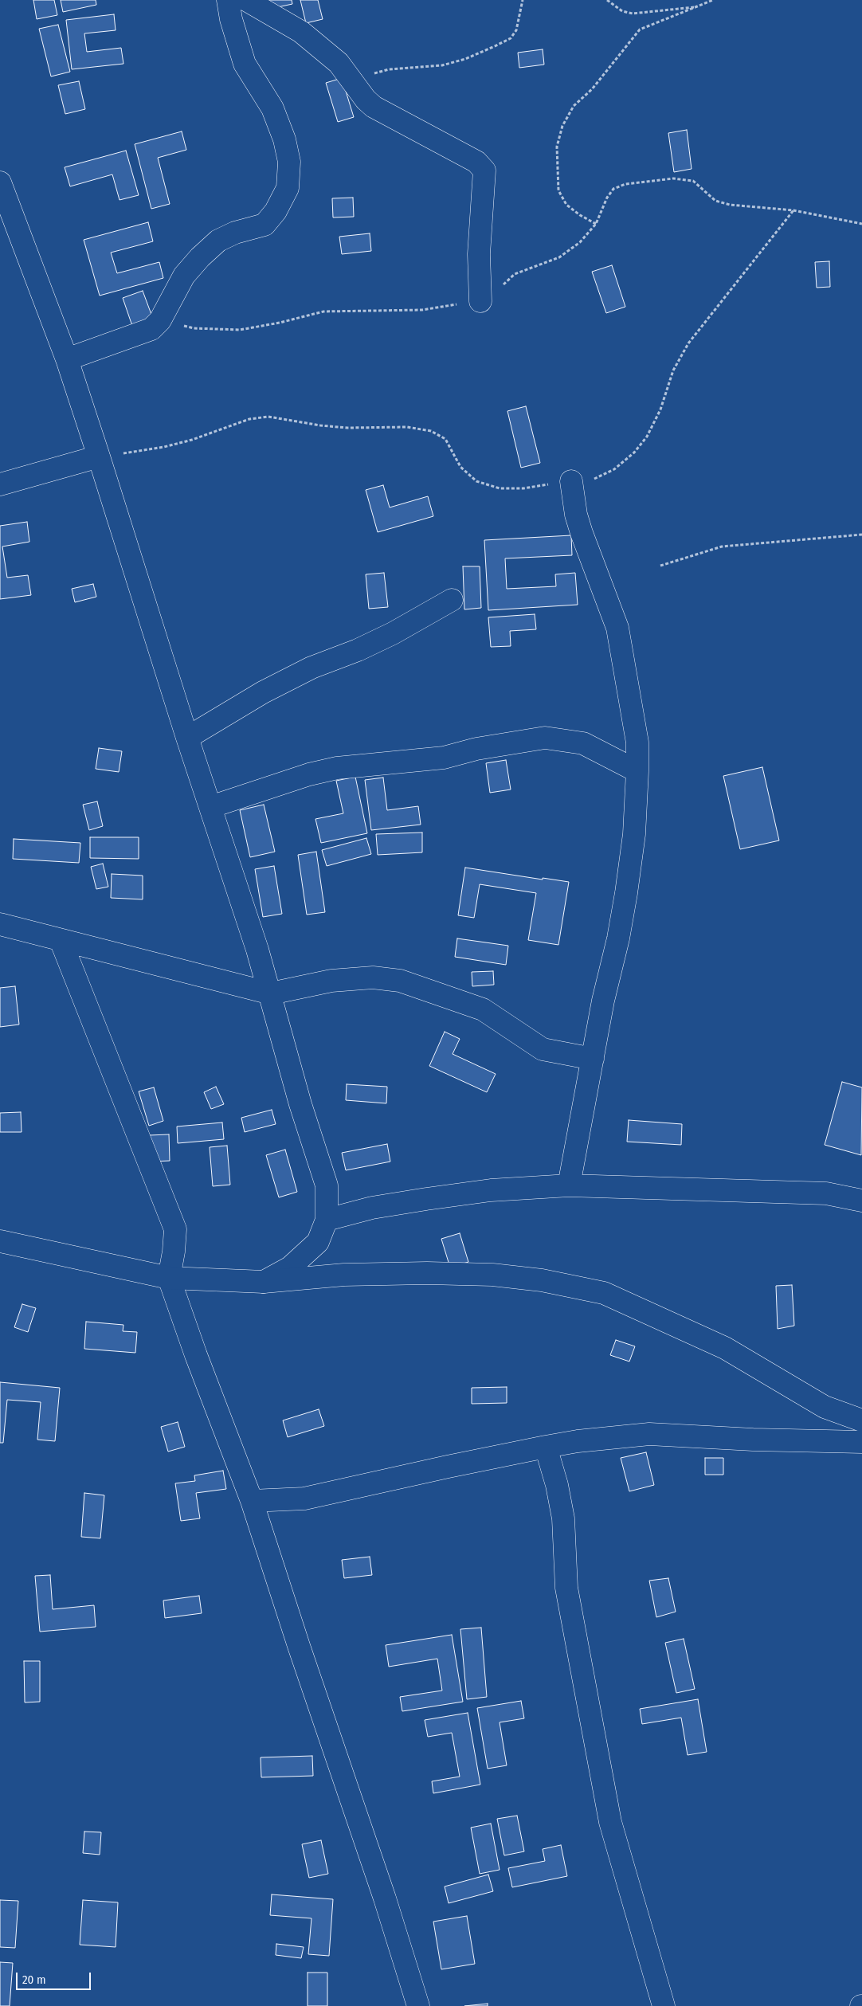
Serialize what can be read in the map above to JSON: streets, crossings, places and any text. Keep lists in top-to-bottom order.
{
  "scale_bar": "20 m"
}
